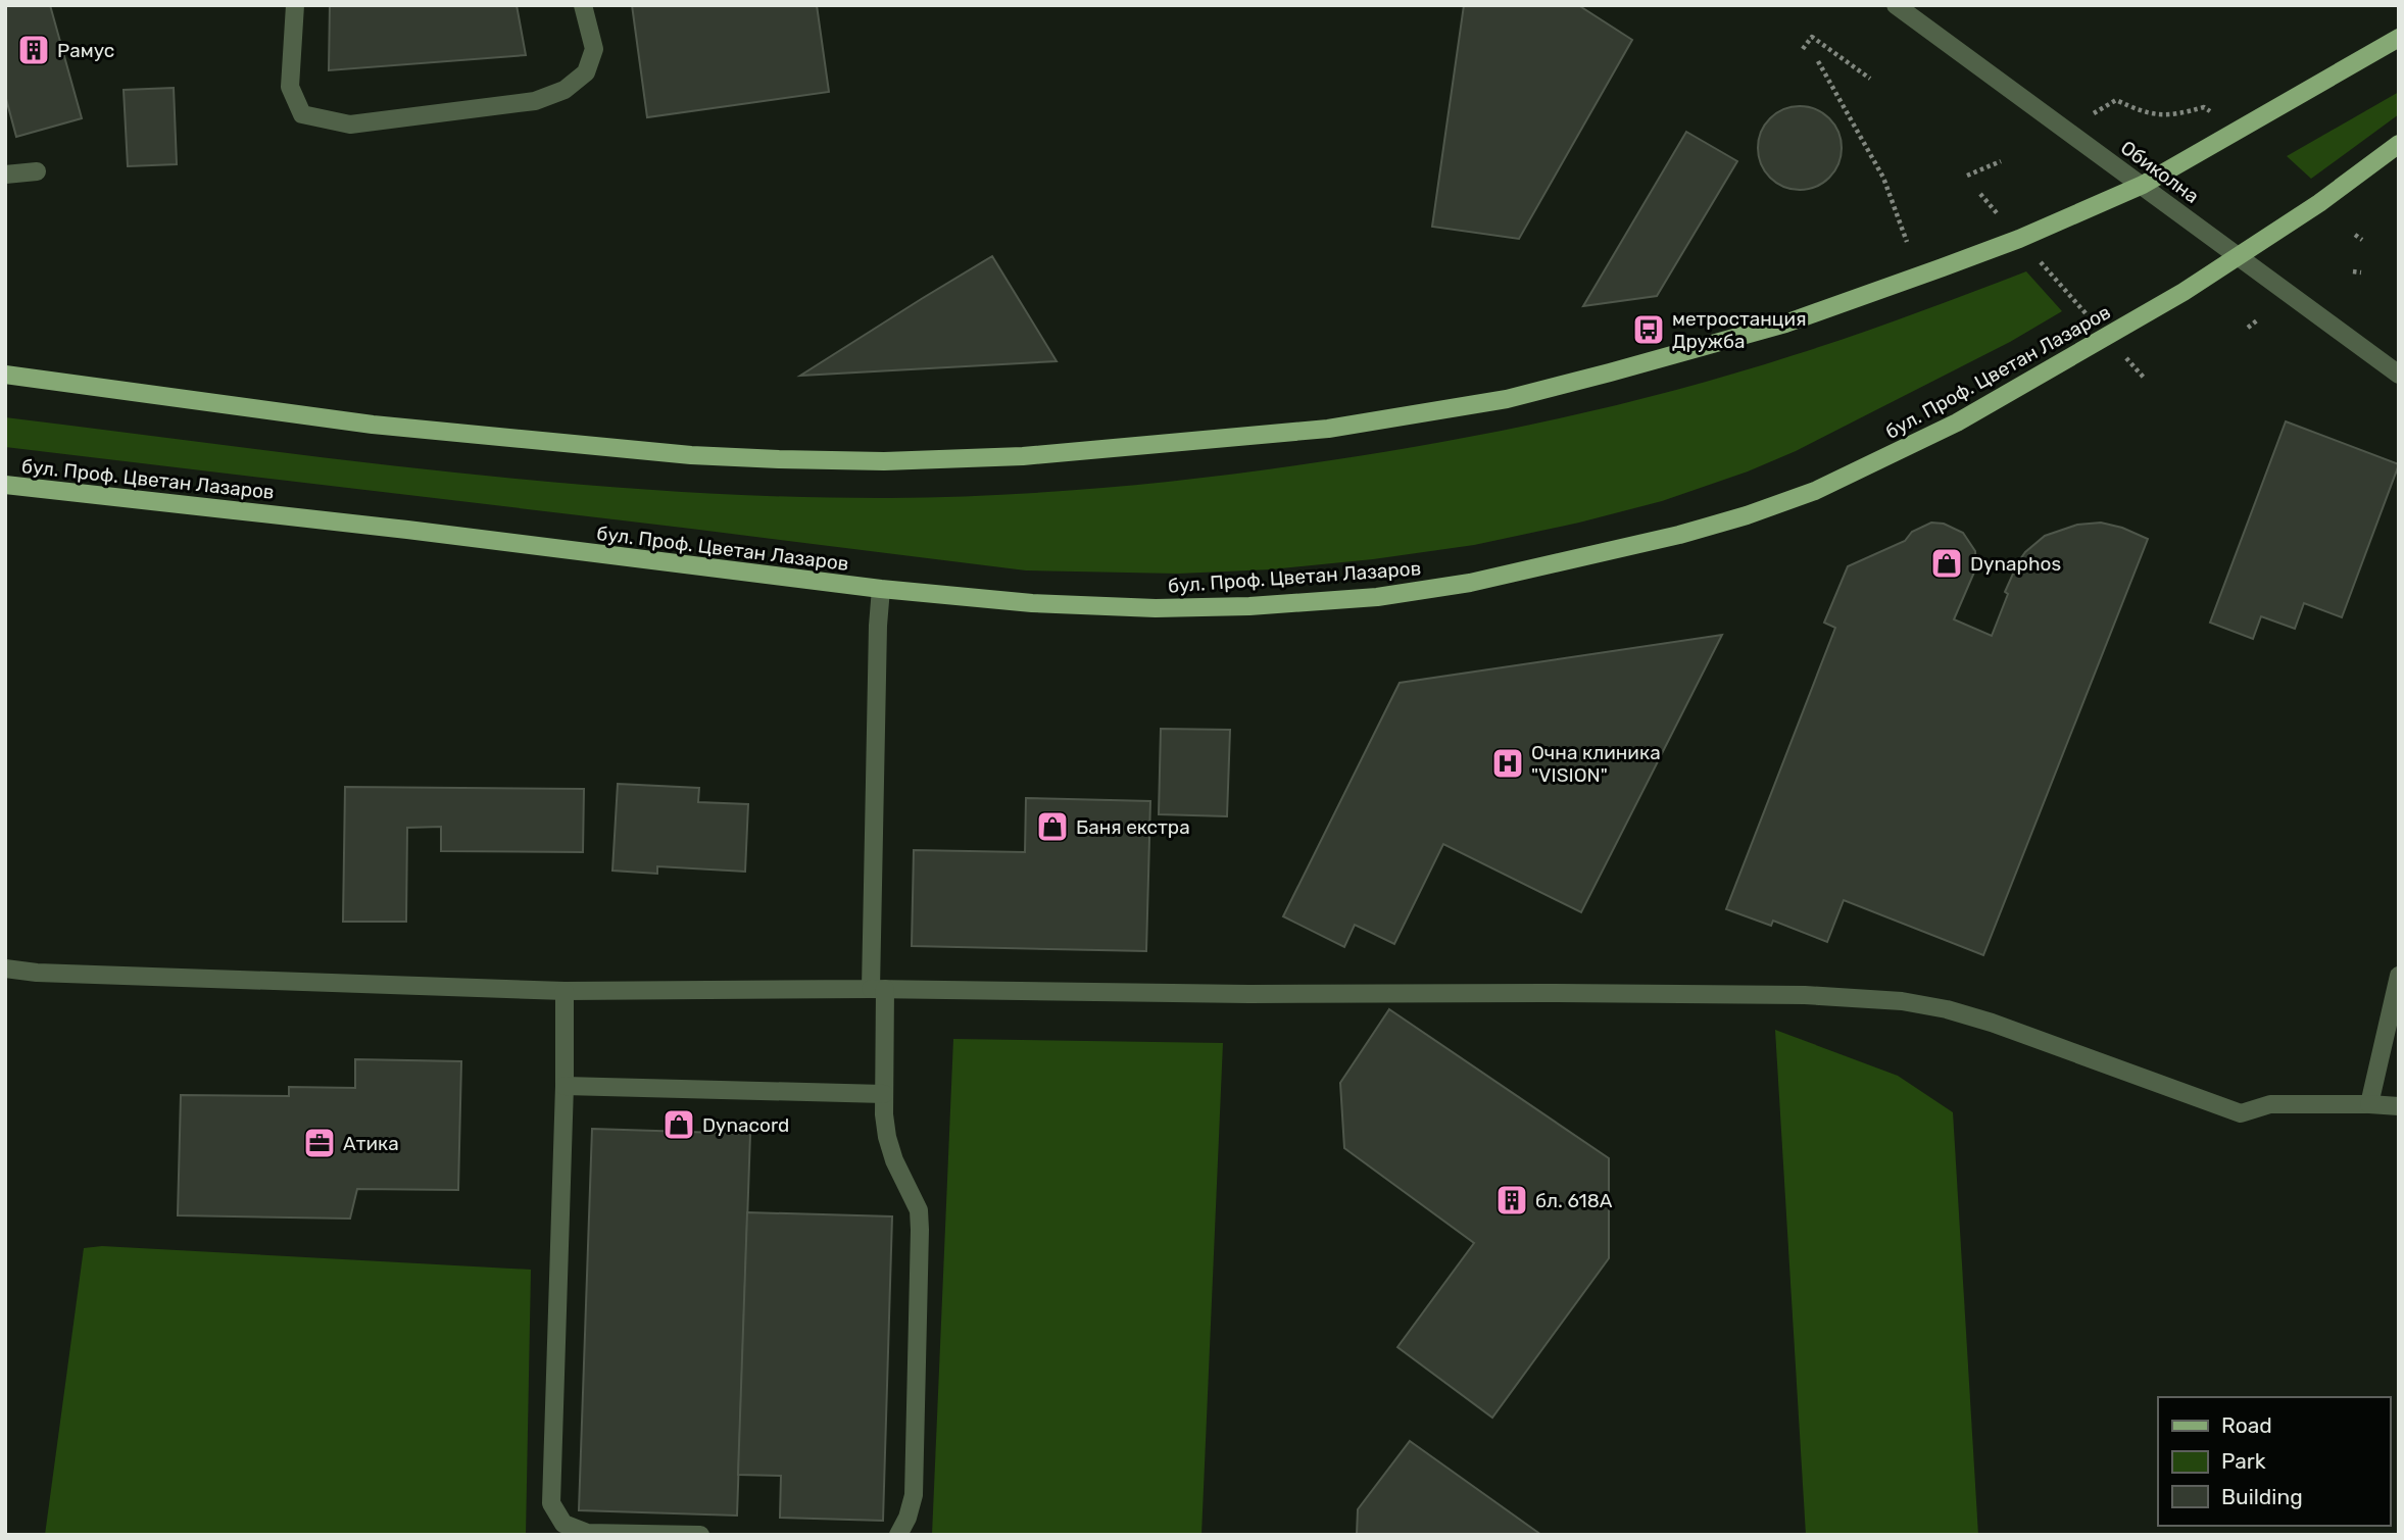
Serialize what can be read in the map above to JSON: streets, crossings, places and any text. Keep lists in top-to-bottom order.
{
  "streets": {
    "main road": ["бул. Проф. Цветан Лазаров"],
    "street": ["Обиколна"]
  },
  "crossings": [
    ["Обиколна", "бул. Проф. Цветан Лазаров"]
  ],
  "places": {
    "building": ["Рамус", "бл. 618А"],
    "bus stop": ["метростанция Дружба"],
    "shop": ["Dynaphos", "Баня екстра", "Dynacord"],
    "hospital": ["Очна клиника \"VISION\""],
    "office": ["Атика"]
  },
  "legend": ["Road", "Park", "Building"]
}
